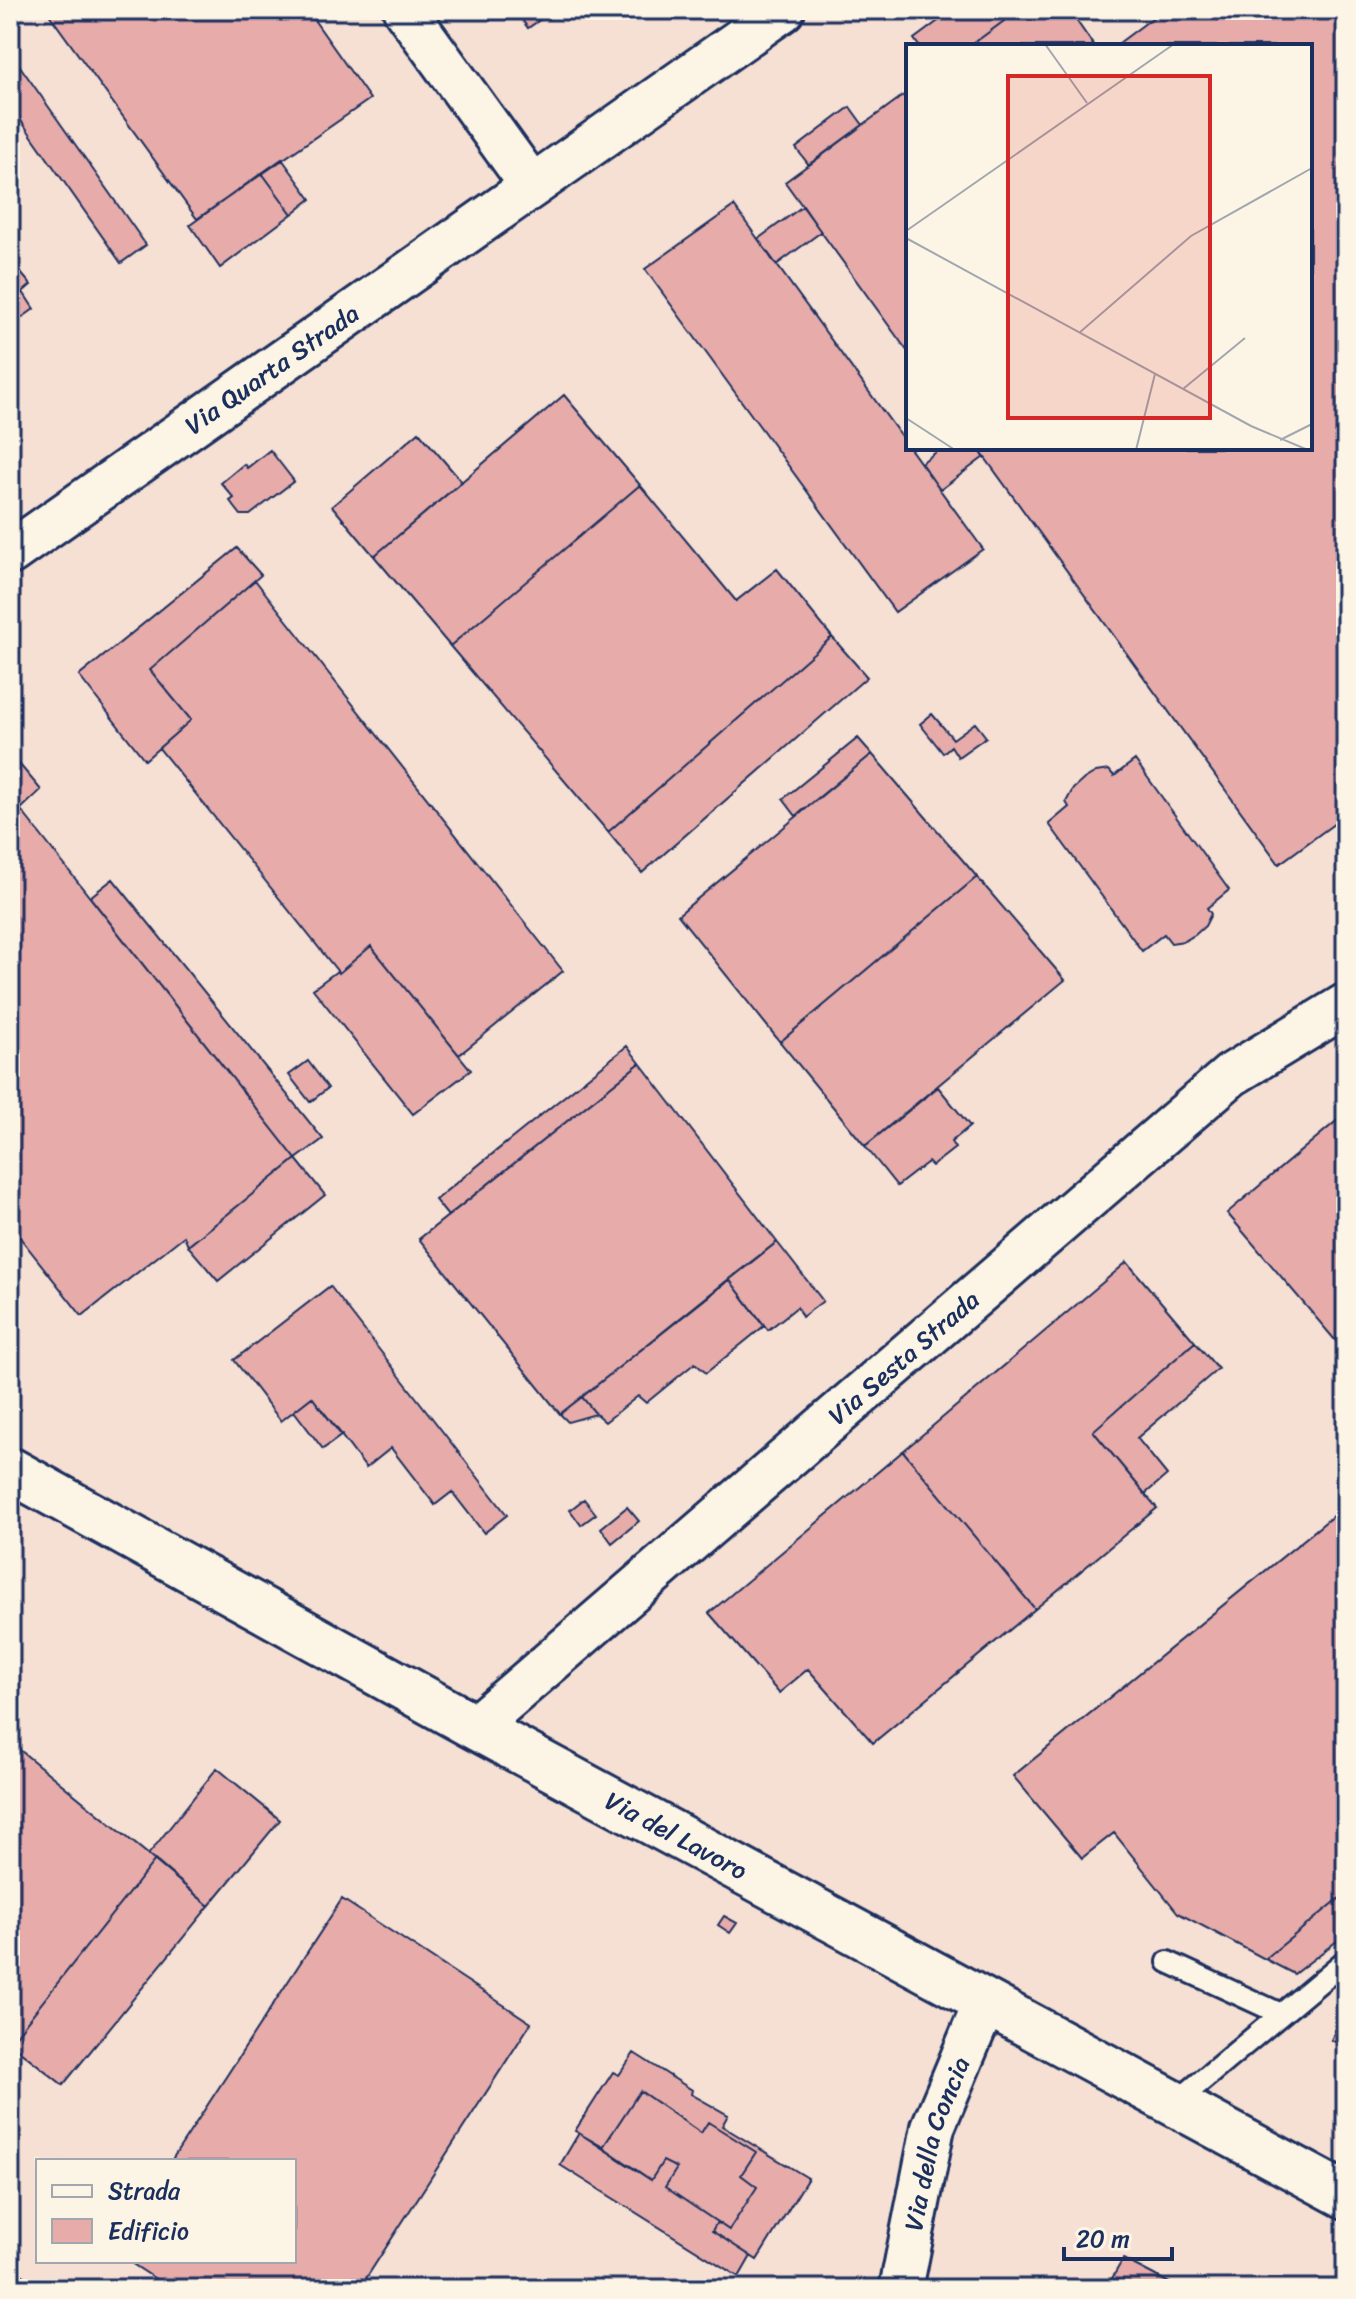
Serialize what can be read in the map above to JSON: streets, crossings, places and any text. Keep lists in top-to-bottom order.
{
  "streets": {
    "street": [
      "Via Quarta Strada",
      "Via Sesta Strada",
      "Via del Lavoro",
      "Via della Concia"
    ]
  },
  "crossings": [
    ["Via Sesta Strada", "Via del Lavoro"],
    ["Via del Lavoro", "Via della Concia"]
  ],
  "legend": ["Strada", "Edificio"],
  "scale_bar": "20 m"
}
